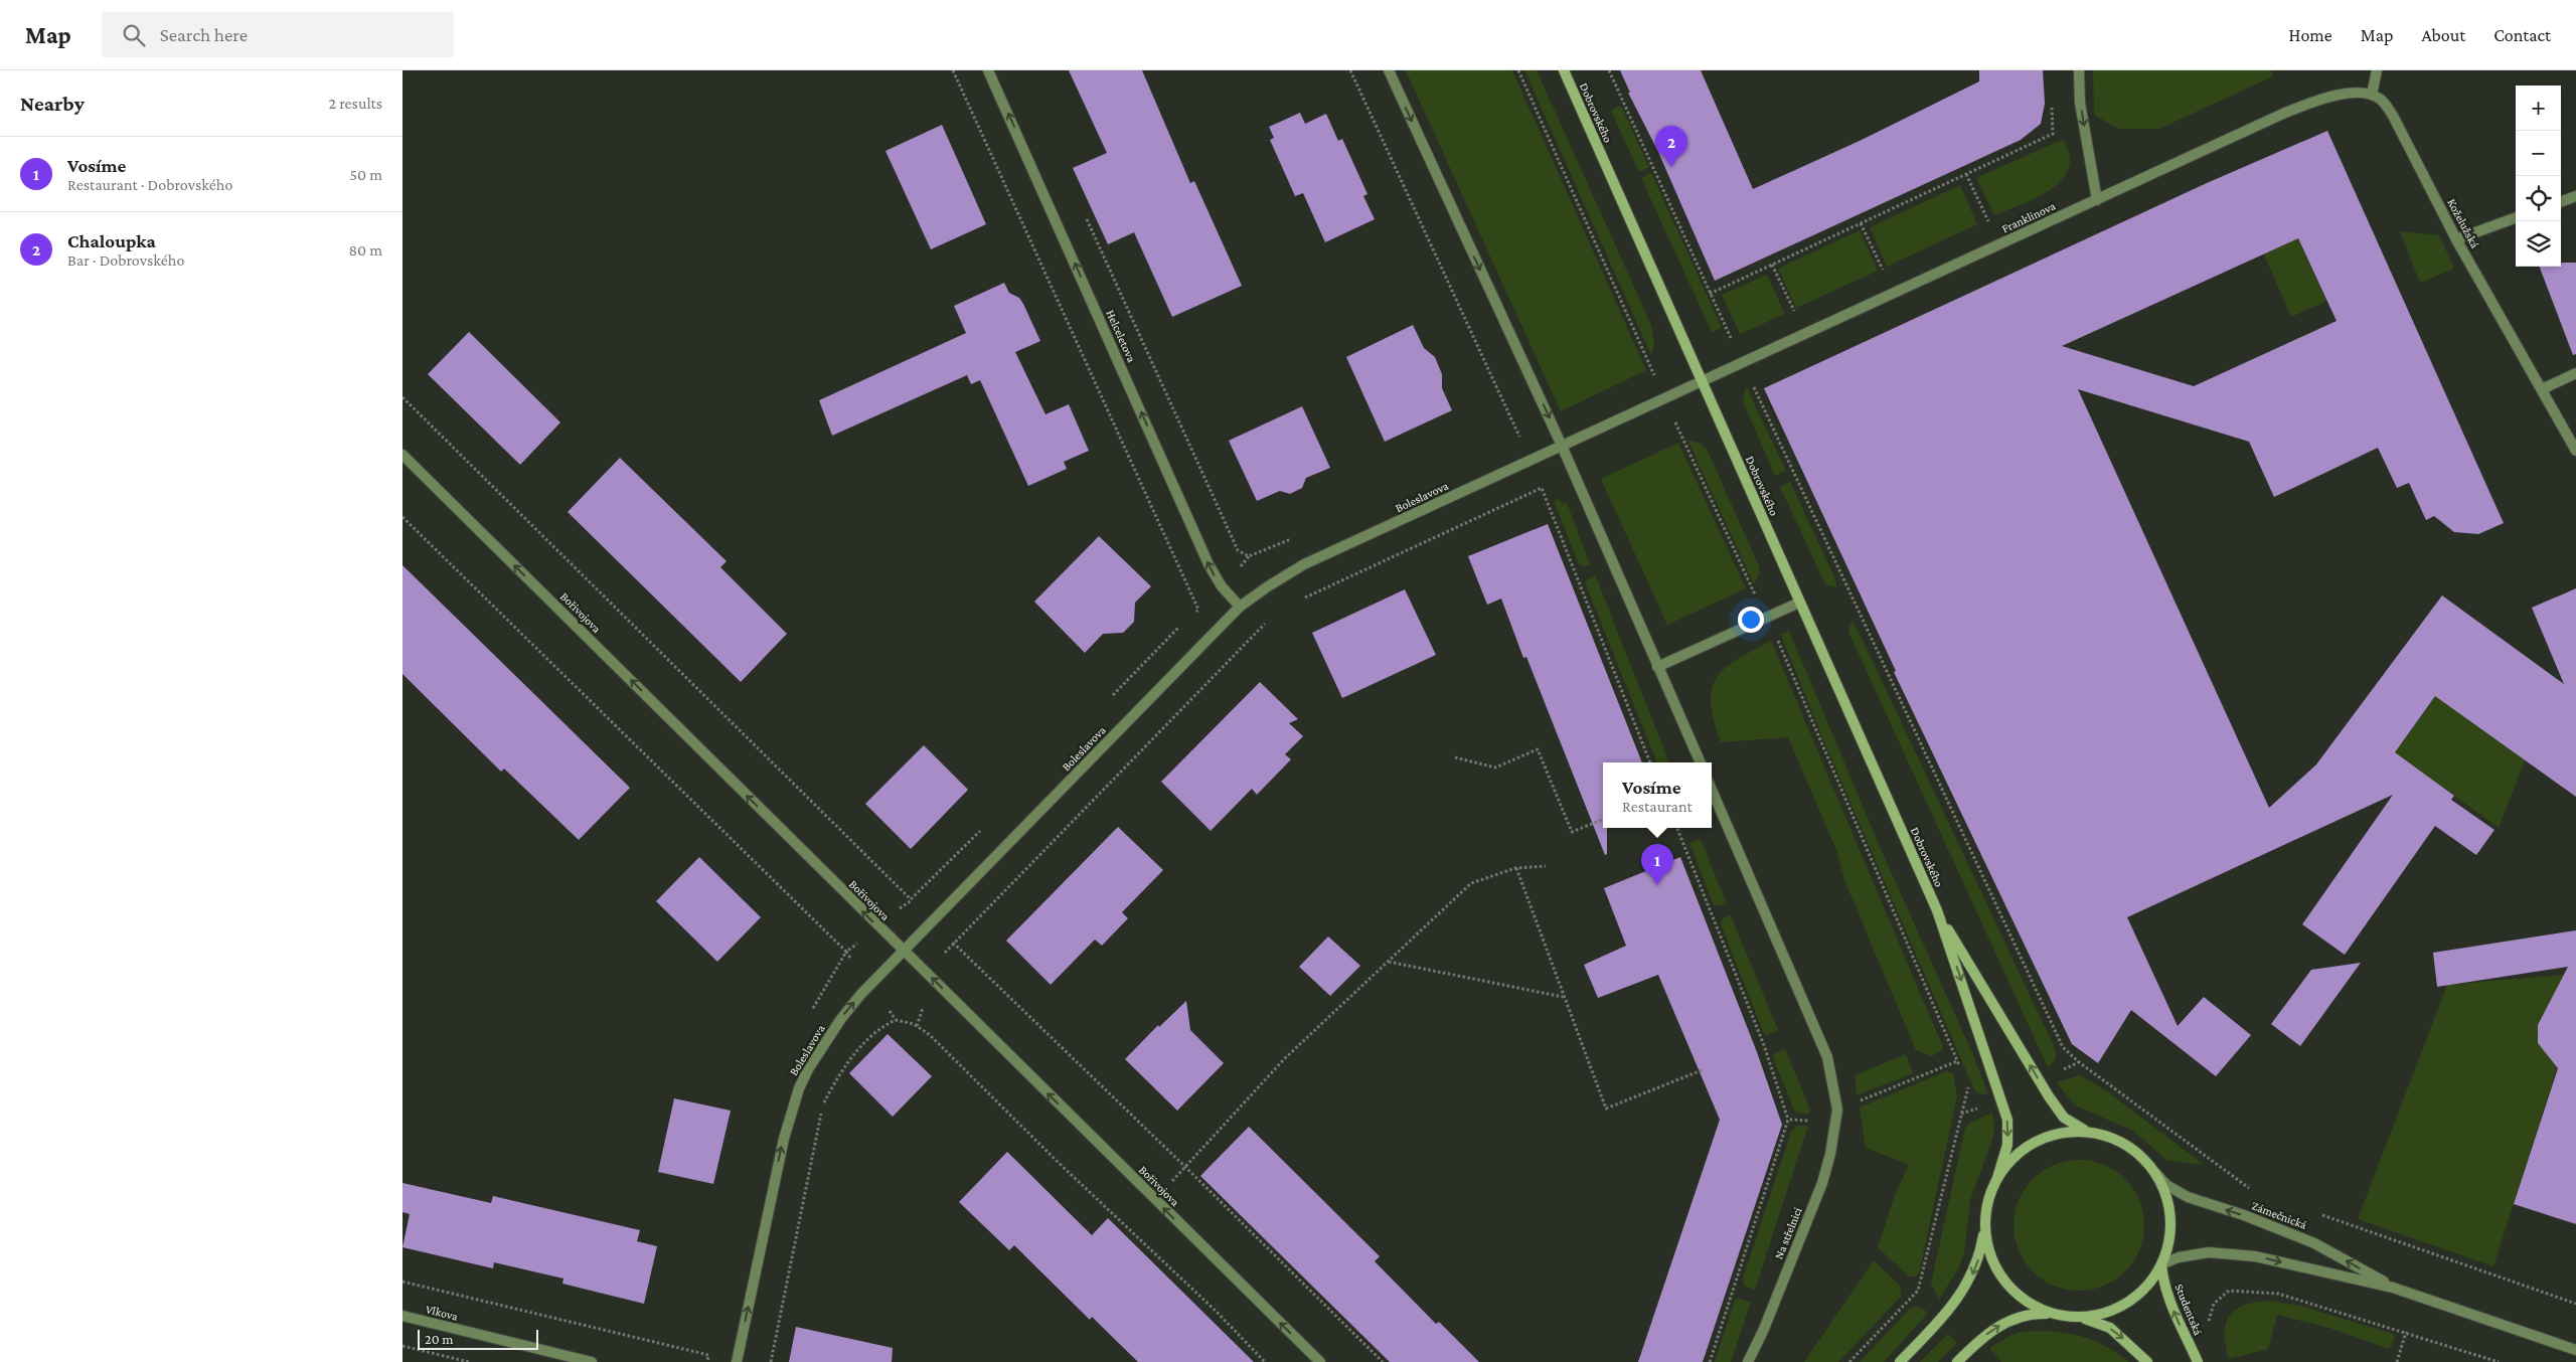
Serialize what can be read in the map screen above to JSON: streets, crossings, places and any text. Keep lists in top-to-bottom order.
{
  "streets": {
    "main road": ["Dobrovského", "Studentská"],
    "street": [
      "Franklinova",
      "Koželužská",
      "Helceletova",
      "Boleslavova",
      "Bořivojova",
      "Zámečnická",
      "Na střelnici",
      "Vlkova"
    ]
  },
  "crossings": [
    ["Dobrovského", "Franklinova"],
    ["Dobrovského", "Boleslavova"],
    ["Franklinova", "Koželužská"],
    ["Franklinova", "Boleslavova"],
    ["Helceletova", "Boleslavova"],
    ["Boleslavova", "Bořivojova"],
    ["Zámečnická", "Studentská"]
  ],
  "one_way": ["Helceletova", "Bořivojova", "Studentská"],
  "scale_bar": "20 m",
  "page": {
    "header": "Map",
    "search": "Search here",
    "nav": [
      "Home",
      "Map",
      "About",
      "Contact"
    ],
    "heading": ["Nearby", "2 results"],
    "map_buttons": ["+", "−"],
    "pins": ["2", "1"],
    "list": [
      {
        "mark": "1",
        "name": "Vosíme",
        "note": "Restaurant · Dobrovského",
        "value": "50 m"
      },
      {
        "mark": "2",
        "name": "Chaloupka",
        "note": "Bar · Dobrovského",
        "value": "80 m"
      }
    ],
    "popup": ["Vosíme", "Restaurant"],
    "scale": "20 m"
  }
}
